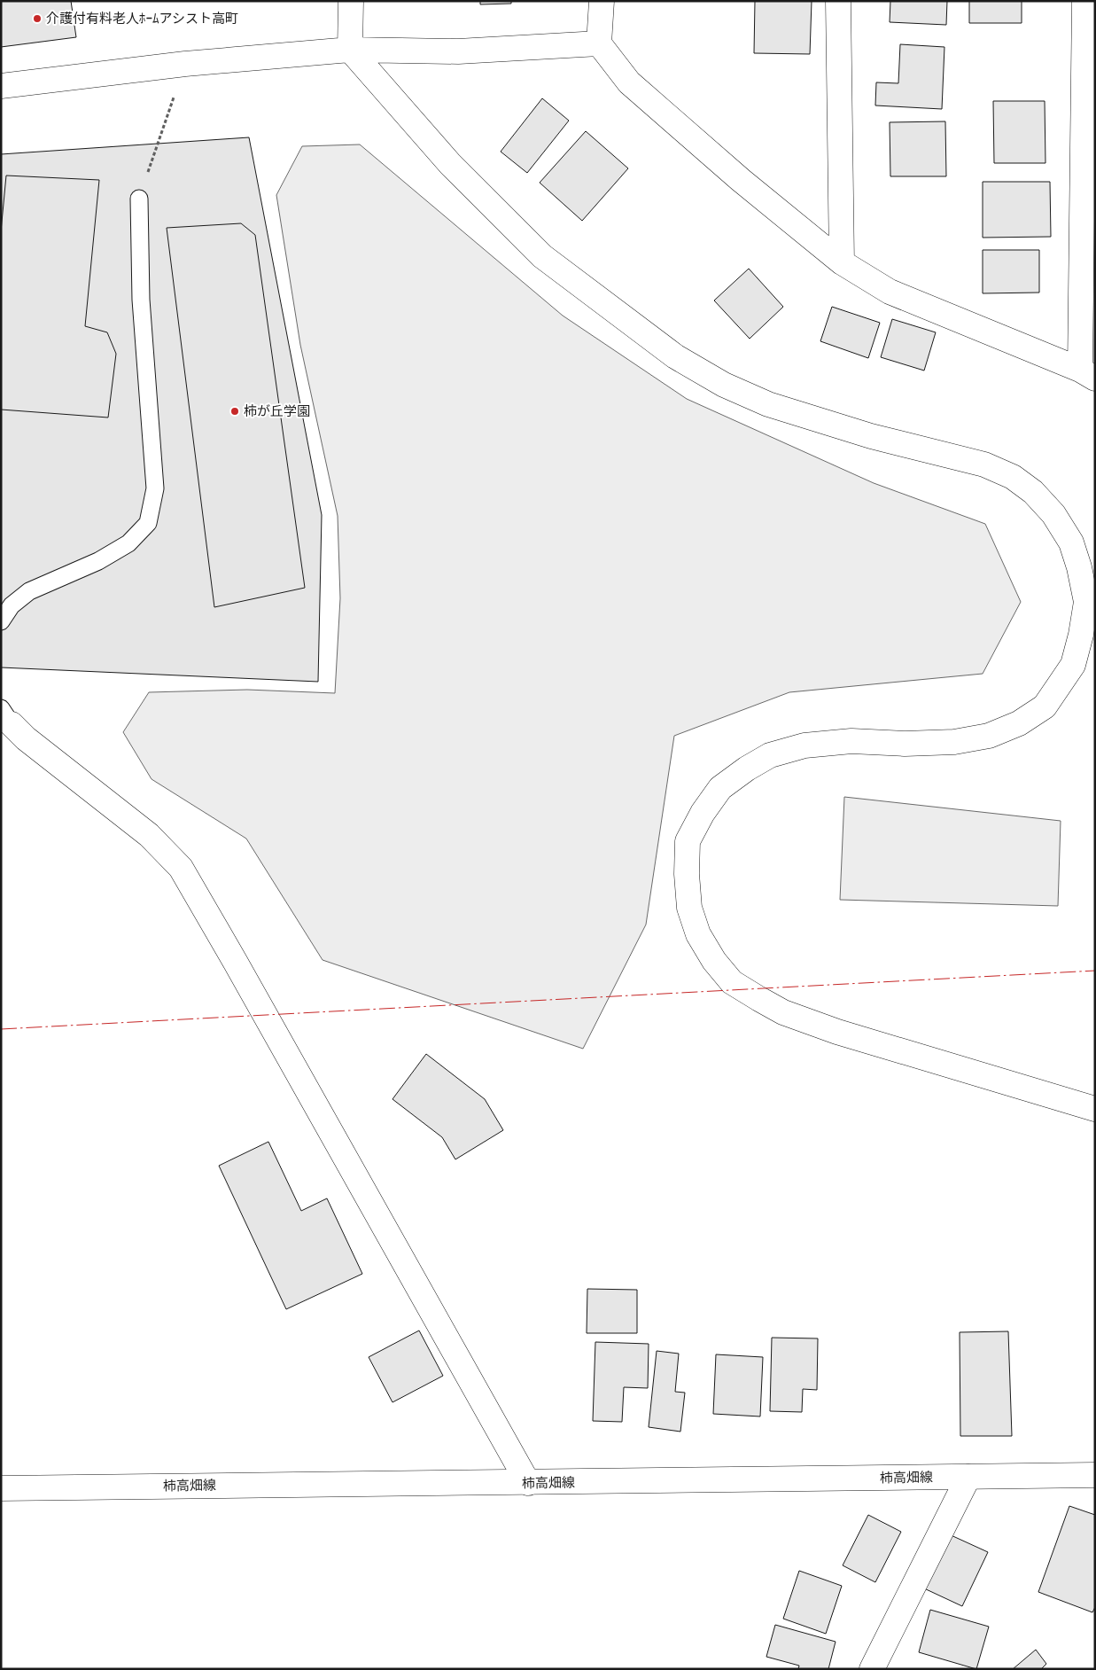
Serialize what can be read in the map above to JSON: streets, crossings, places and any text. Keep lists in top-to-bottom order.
{
  "streets": {
    "street": ["柿高畑線"]
  },
  "places": ["介護付有料老人ﾎｰﾑアシスト高町", "柿が丘学園"]
}
